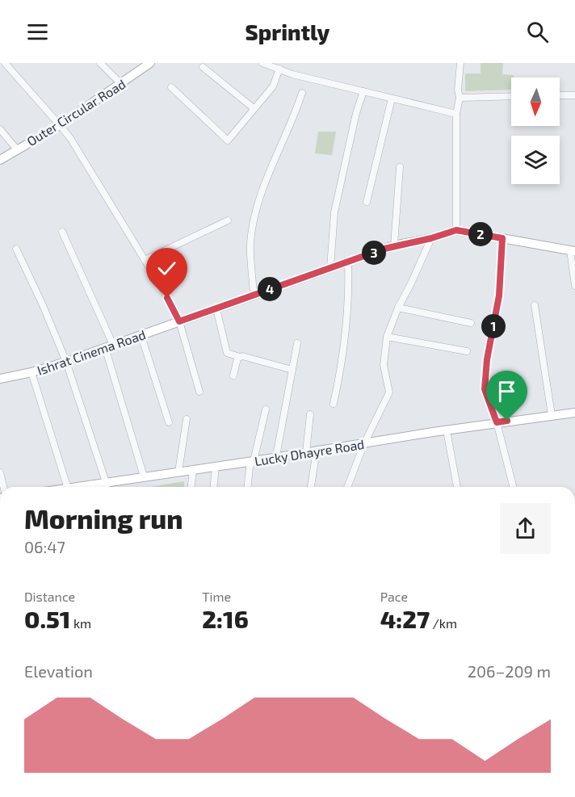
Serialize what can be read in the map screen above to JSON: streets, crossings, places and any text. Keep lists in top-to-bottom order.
{
  "streets": {
    "main road": ["Outer Circular Road", "Ishrat Cinema Road", "Lucky Dhayre Road"]
  },
  "north": "bottom",
  "page": {
    "header": "Sprintly",
    "pins": [
      "2",
      "3",
      "4",
      "1"
    ],
    "heading": ["Morning run", "06:47"],
    "stats": [
      ["Distance", "0.51 km"],
      ["Time", "2:16"],
      ["Pace", "4:27 /km"]
    ],
    "chart": ["Elevation", "206–209 m"]
  }
}
